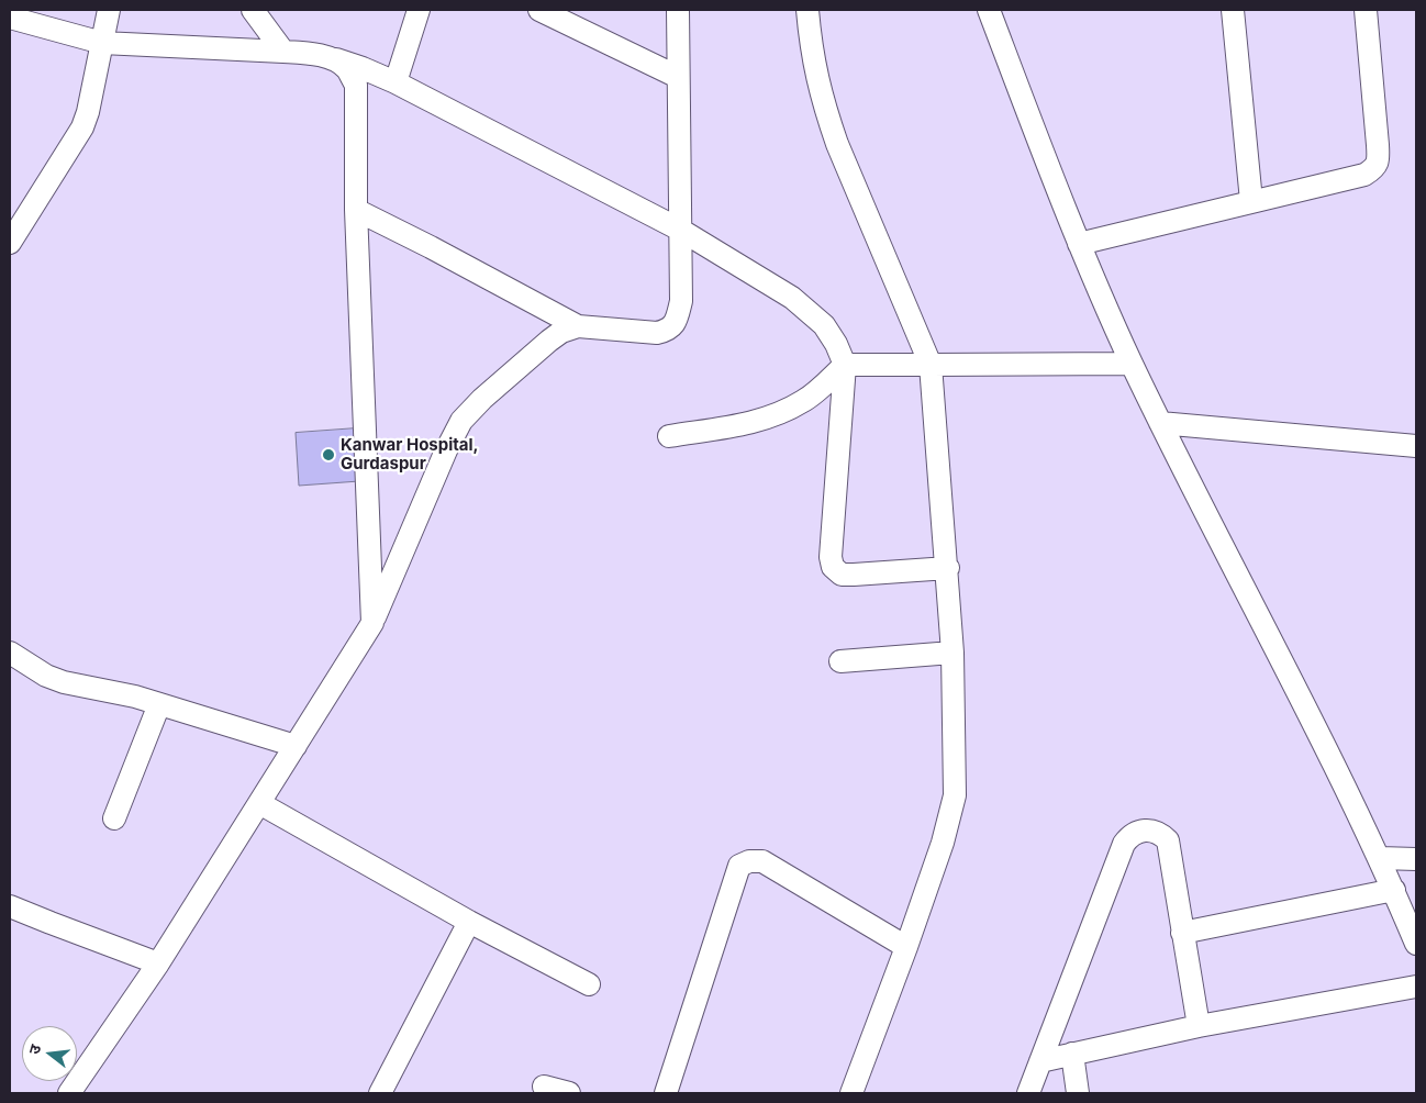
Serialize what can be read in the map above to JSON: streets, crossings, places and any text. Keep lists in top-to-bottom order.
{
  "places": ["Kanwar Hospital, Gurdaspur"],
  "north": "left"
}
